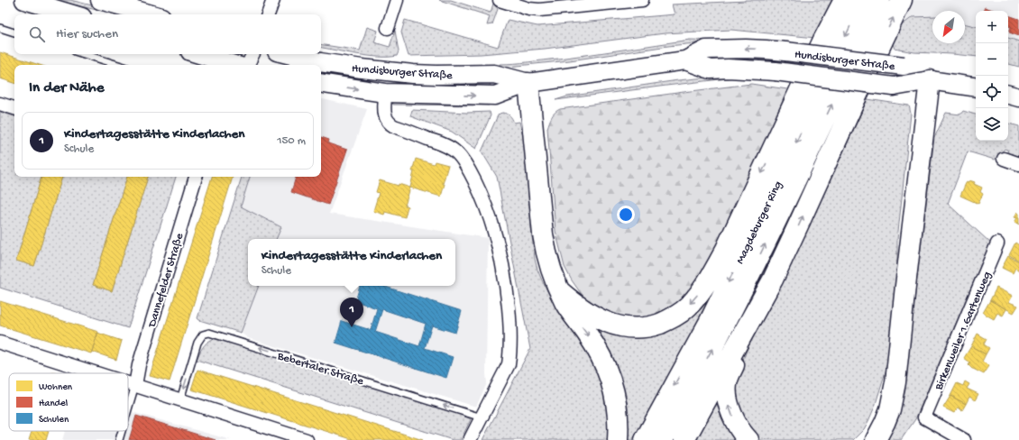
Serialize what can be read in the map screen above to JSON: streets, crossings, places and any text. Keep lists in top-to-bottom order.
{
  "streets": {
    "highway": ["Magdeburger Ring"],
    "main road": ["Hundisburger Straße"],
    "street": ["Dannefelder Straße", "Birkenweiler 1.Gartenweg"],
    "lane": ["Bebertaler Straße"]
  },
  "crossings": [
    ["Hundisburger Straße", "Bebertaler Straße"]
  ],
  "one_way": ["Bebertaler Straße"],
  "legend": ["Wohnen", "Handel", "Schulen"],
  "north": "bottom left",
  "page": {
    "map_buttons": ["+", "−"],
    "search": "Hier suchen",
    "heading": "In der Nähe",
    "list": [
      {
        "mark": "1",
        "name": "Kindertagesstätte Kinderlachen",
        "note": "Schule",
        "value": "150 m"
      }
    ],
    "popup": ["Kindertagesstätte Kinderlachen", "Schule"],
    "pins": "1"
  }
}
